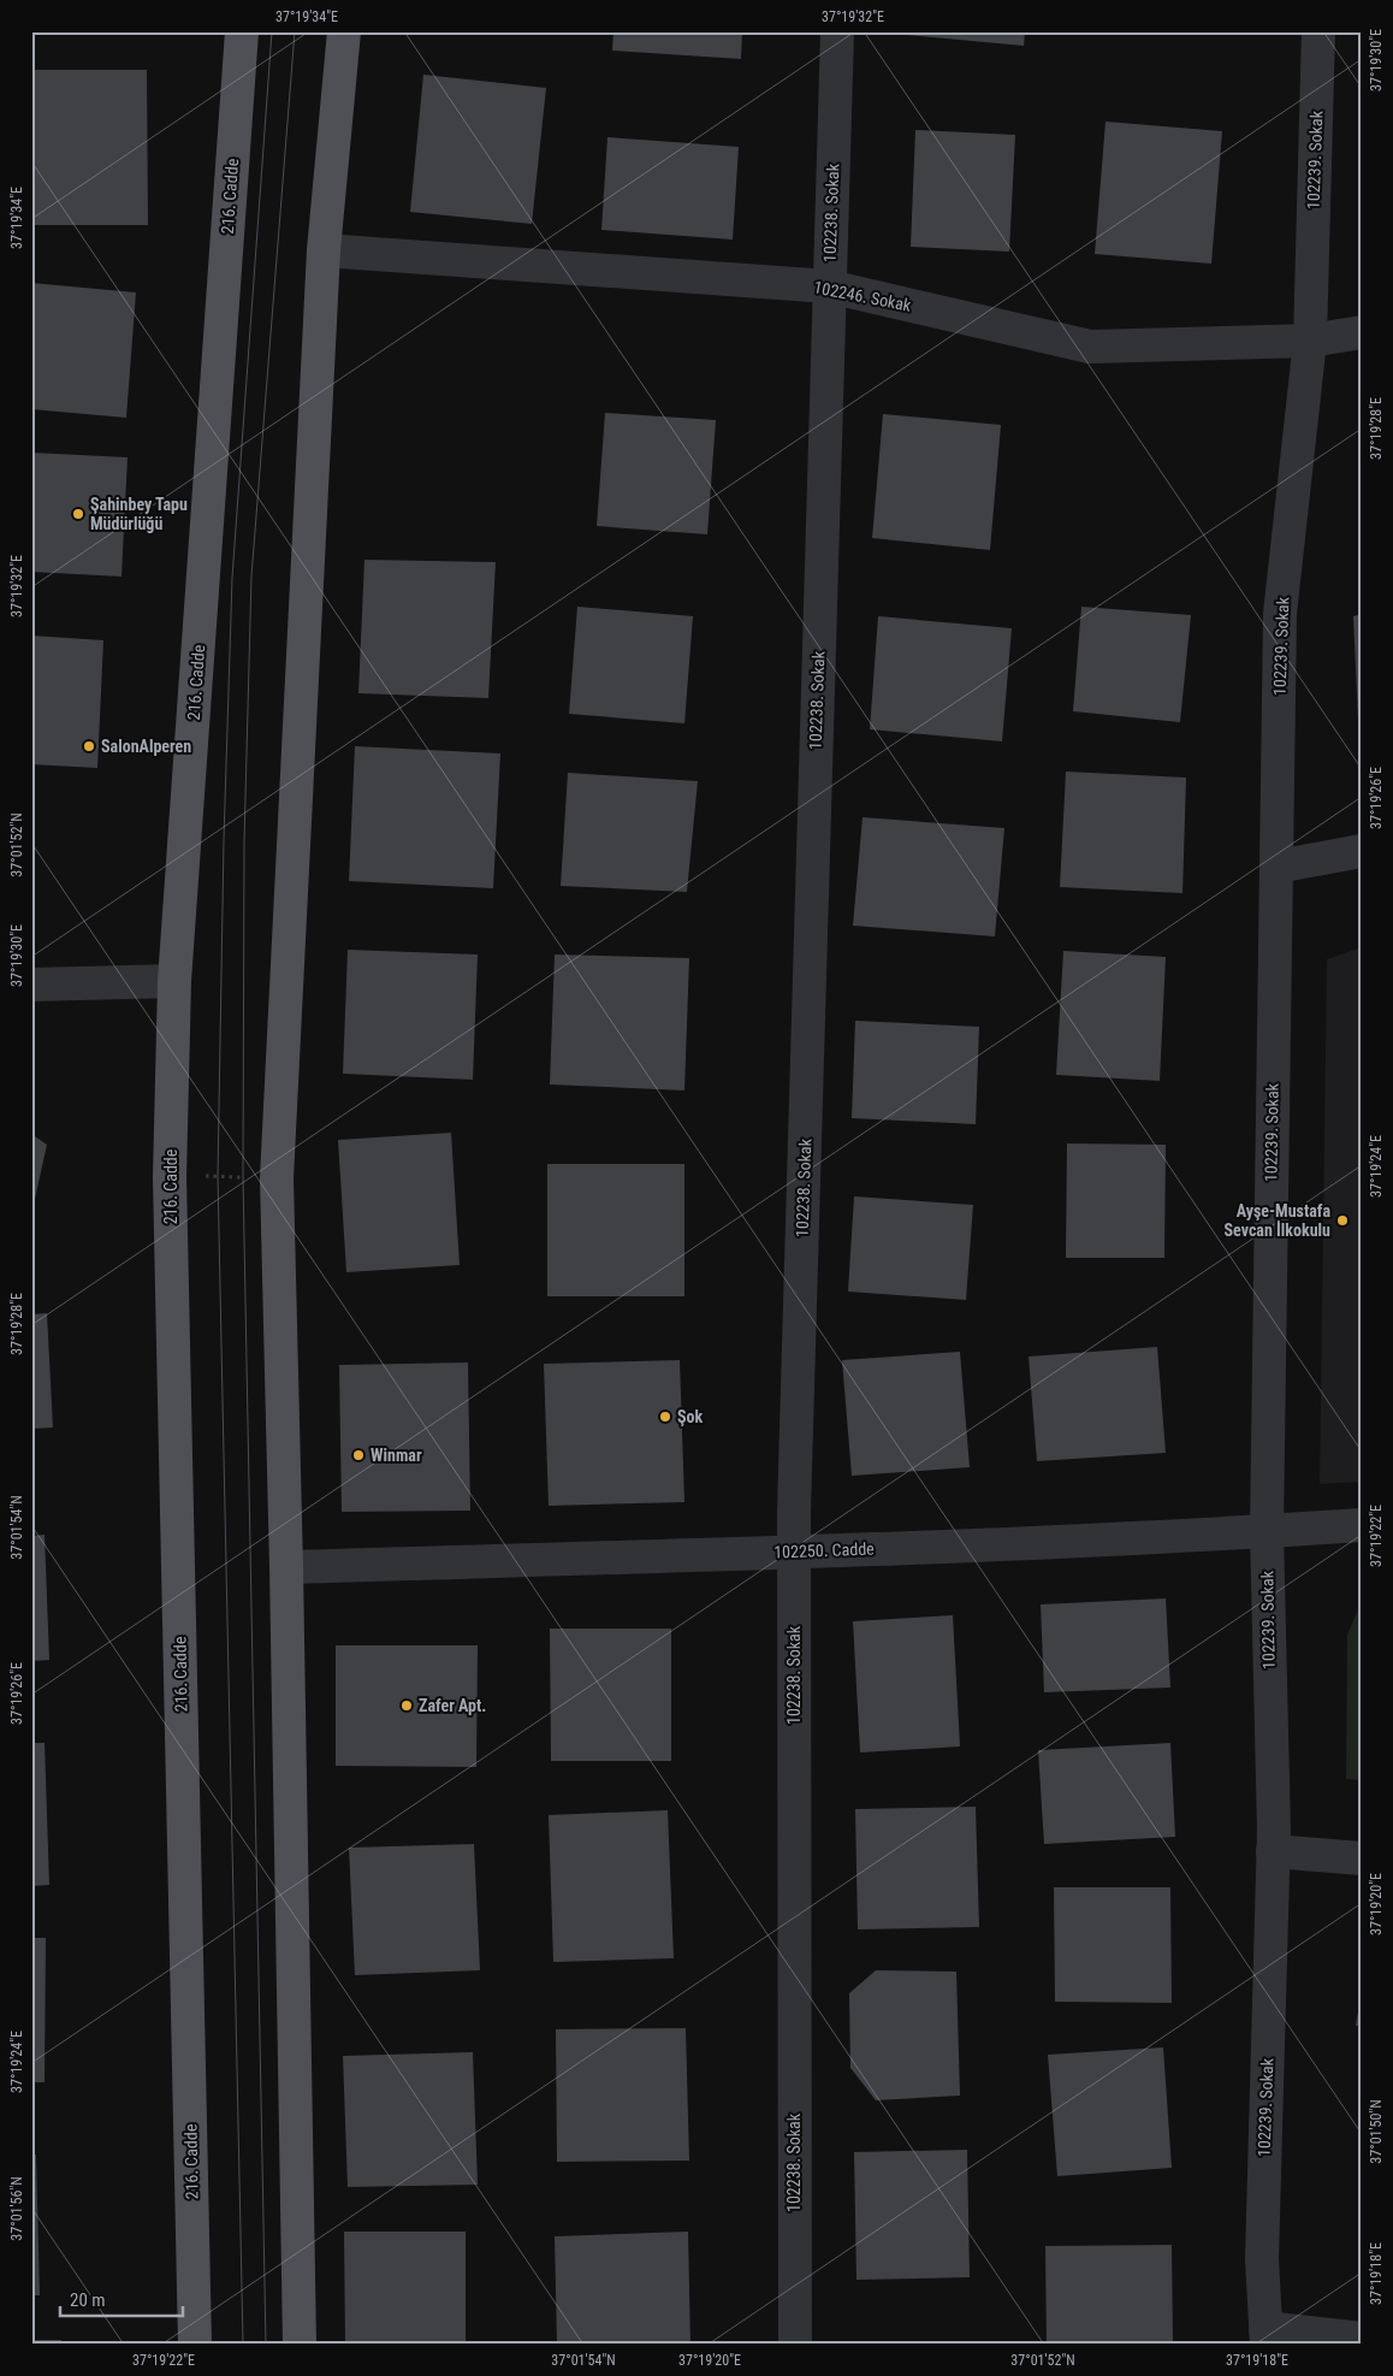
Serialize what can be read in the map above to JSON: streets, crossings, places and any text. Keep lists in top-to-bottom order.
{
  "streets": {
    "main road": ["216. Cadde"],
    "street": [
      "102239. Sokak",
      "102238. Sokak",
      "102246. Sokak",
      "102250. Cadde"
    ]
  },
  "crossings": [
    ["102239. Sokak", "102246. Sokak"],
    ["102239. Sokak", "102250. Cadde"],
    ["102238. Sokak", "102246. Sokak"],
    ["102238. Sokak", "102250. Cadde"]
  ],
  "places": [
    "Şahinbey Tapu Müdürlüğü",
    "SalonAlperen",
    "Ayşe-Mustafa Sevcan İlkokulu",
    "Şok",
    "Winmar",
    "Zafer Apt."
  ],
  "scale_bar": "20 m",
  "coordinates": [
    "37°19'34\"E",
    "37°19'32\"E",
    "37°19'30\"E",
    "37°19'28\"E",
    "37°19'26\"E",
    "37°01'52\"N",
    "37°19'24\"E",
    "37°01'54\"N",
    "37°19'22\"E",
    "37°19'20\"E",
    "37°01'50\"N",
    "37°01'56\"N",
    "37°19'18\"E"
  ]
}
